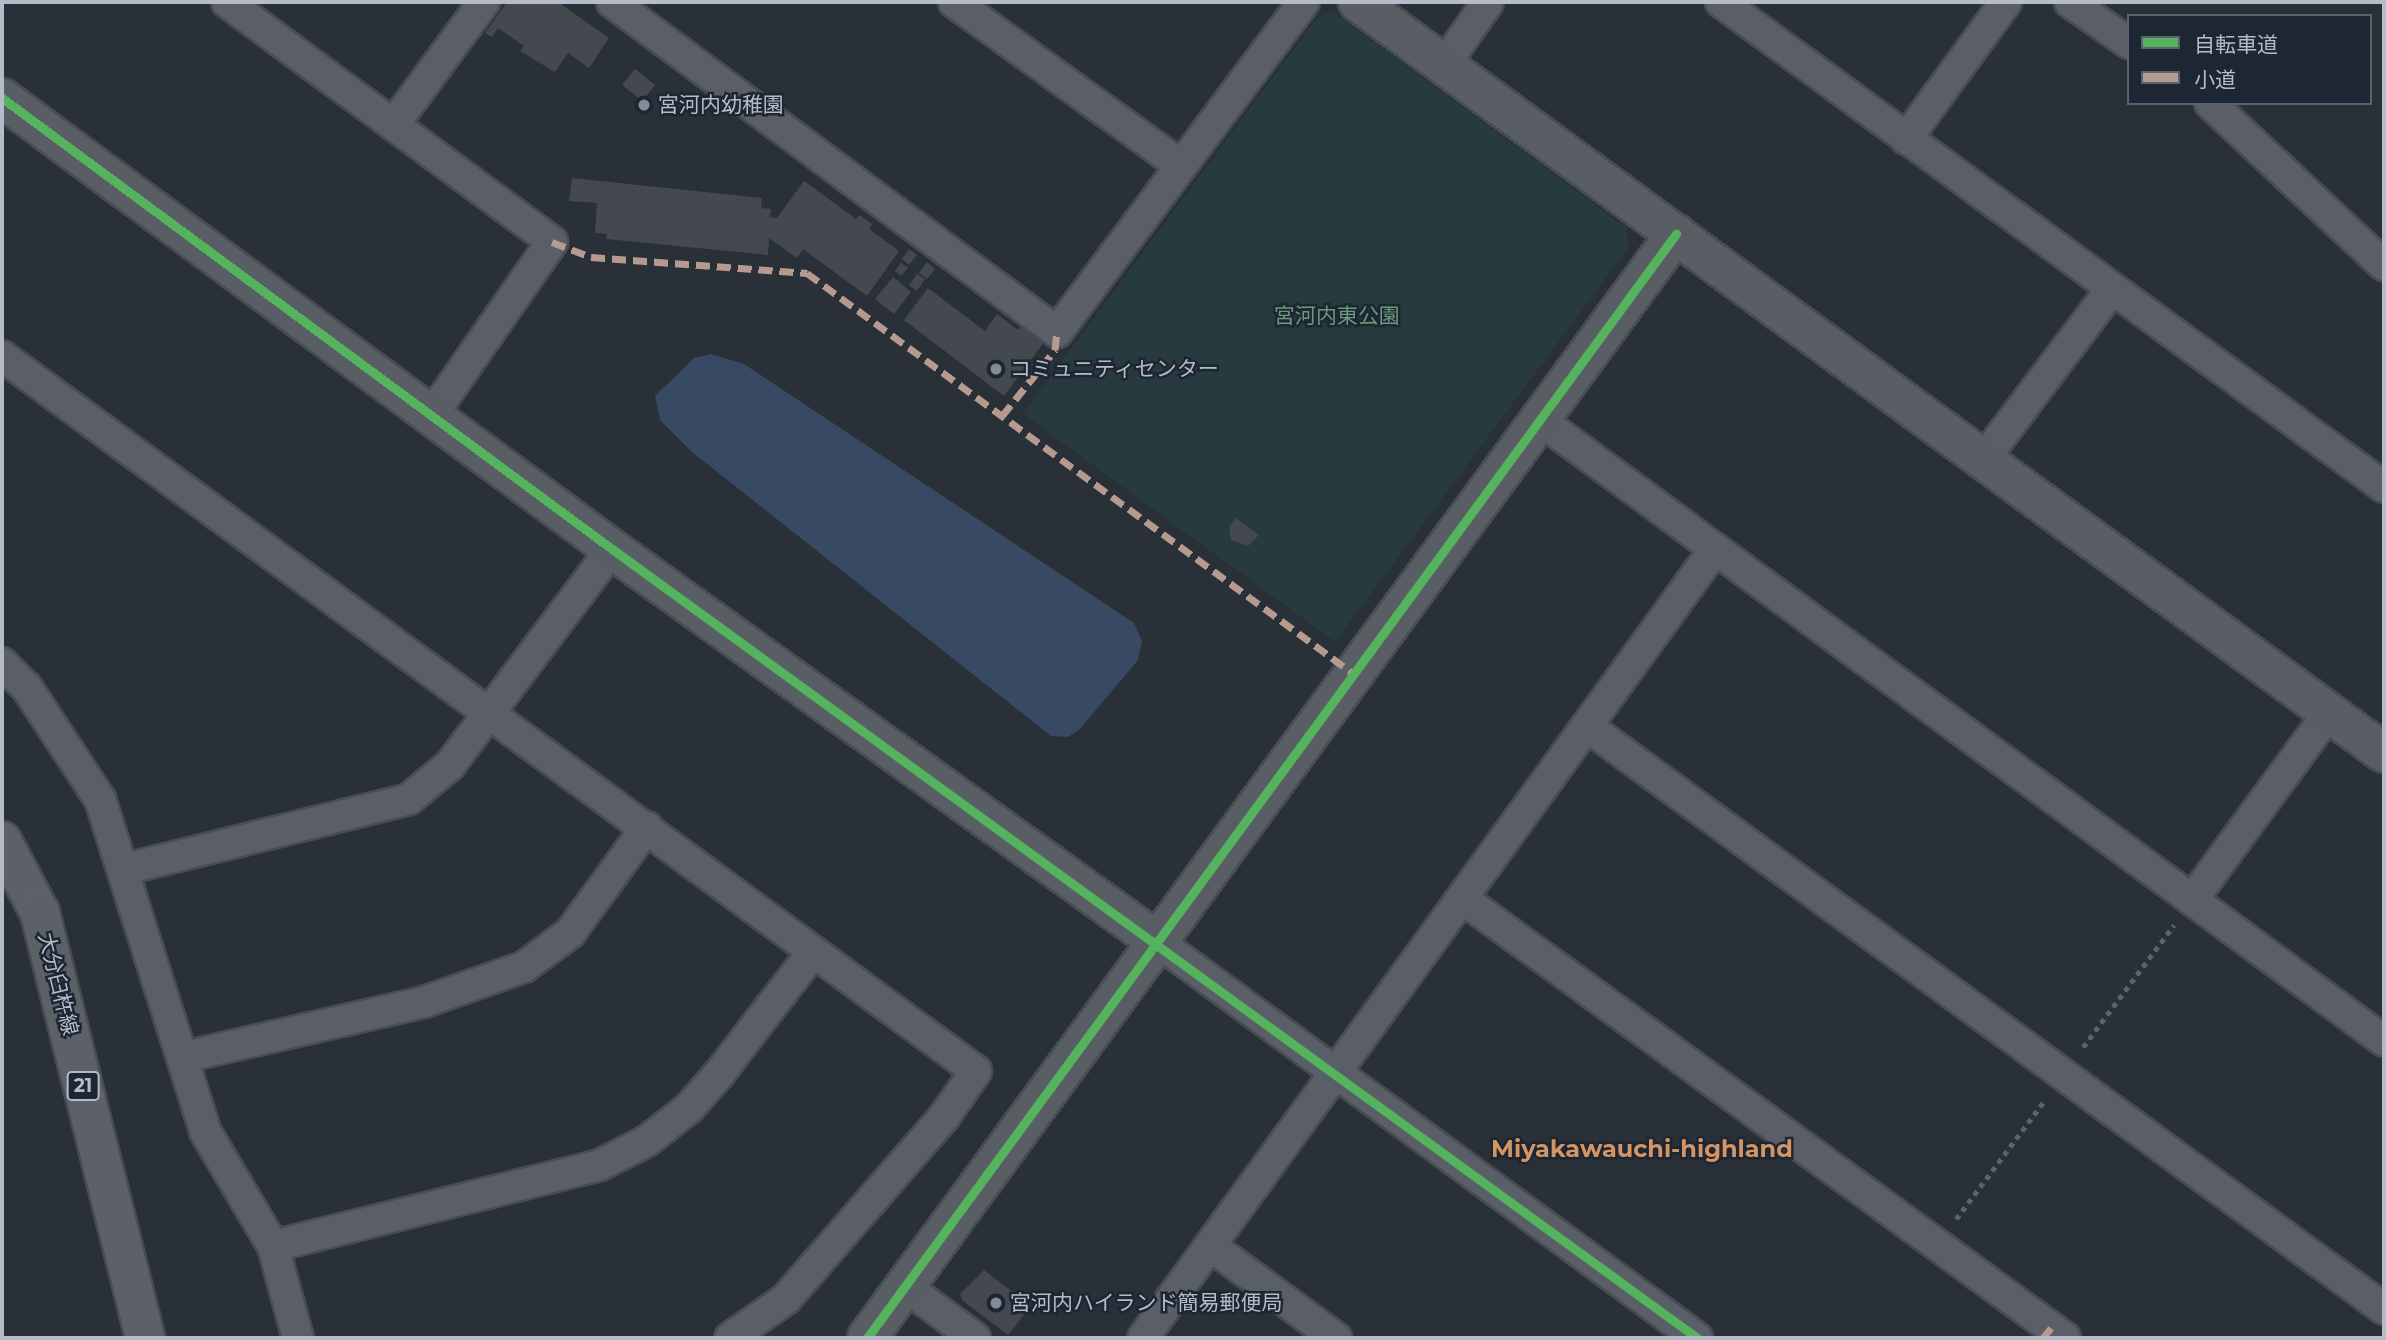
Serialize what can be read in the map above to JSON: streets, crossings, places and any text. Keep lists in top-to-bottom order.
{
  "streets": {
    "main road": ["大分臼杵線", "21"]
  },
  "districts": ["Miyakawauchi-highland"],
  "parks": ["宮河内東公園"],
  "places": ["宮河内幼稚園", "コミュニティセンター", "宮河内ハイランド簡易郵便局"],
  "legend": ["自転車道", "小道"]
}
